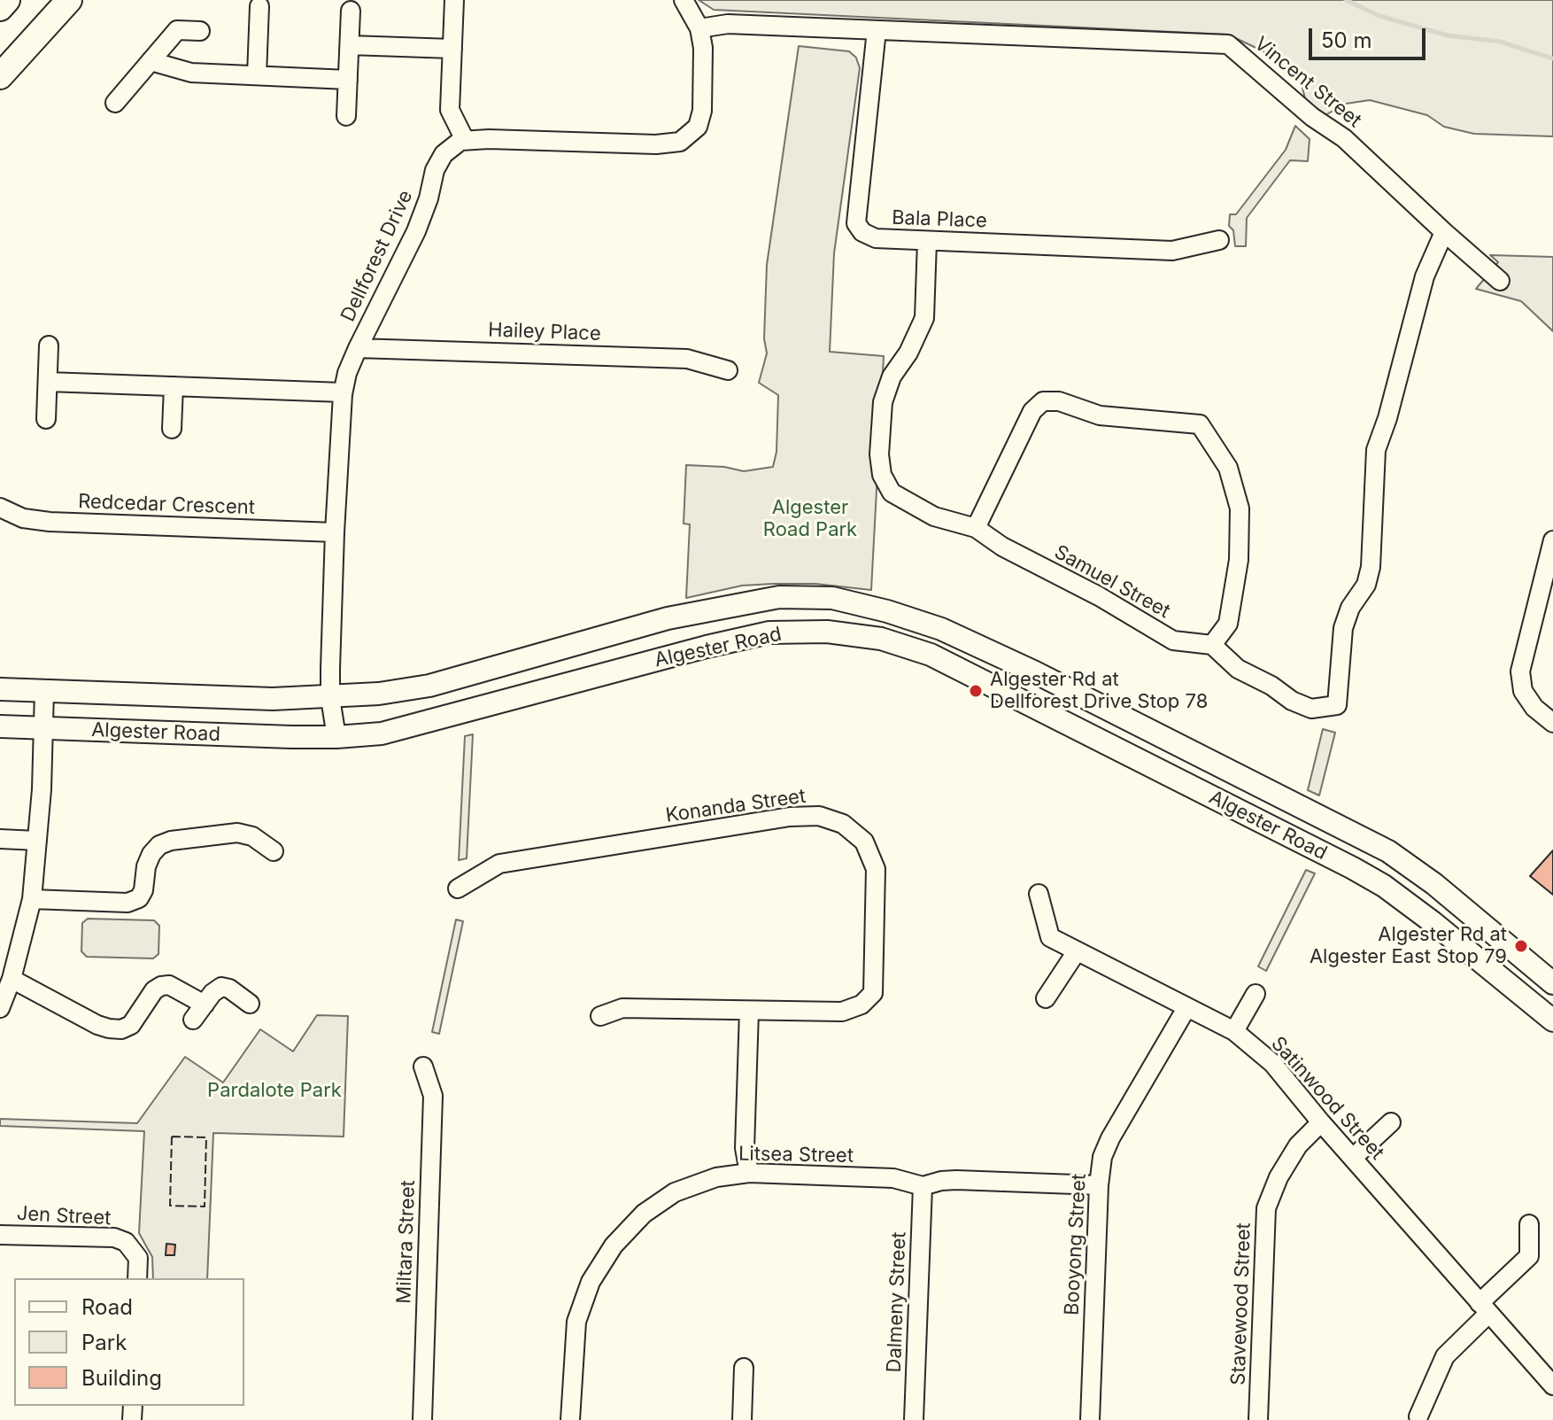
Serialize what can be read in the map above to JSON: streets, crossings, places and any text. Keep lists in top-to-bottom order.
{
  "streets": {
    "main road": ["Algester Road"],
    "street": [
      "Vincent Street",
      "Bala Place",
      "Dellforest Drive",
      "Hailey Place",
      "Redcedar Crescent",
      "Samuel Street",
      "Konanda Street",
      "Satinwood Street",
      "Litsea Street",
      "Jen Street",
      "Miltara Street",
      "Booyong Street",
      "Dalmeny Street",
      "Stavewood Street"
    ]
  },
  "crossings": [
    ["Vincent Street", "Bala Place"],
    ["Bala Place", "Samuel Street"],
    ["Dellforest Drive", "Hailey Place"],
    ["Dellforest Drive", "Redcedar Crescent"],
    ["Dellforest Drive", "Algester Road"],
    ["Satinwood Street", "Booyong Street"],
    ["Satinwood Street", "Stavewood Street"],
    ["Litsea Street", "Booyong Street"],
    ["Litsea Street", "Dalmeny Street"]
  ],
  "parks": ["Algester Road Park", "Pardalote Park"],
  "places": ["Algester Rd at Dellforest Drive Stop 78", "Algester Rd at Algester East Stop 79"],
  "legend": ["Road", "Park", "Building"],
  "scale_bar": "50 m"
}
